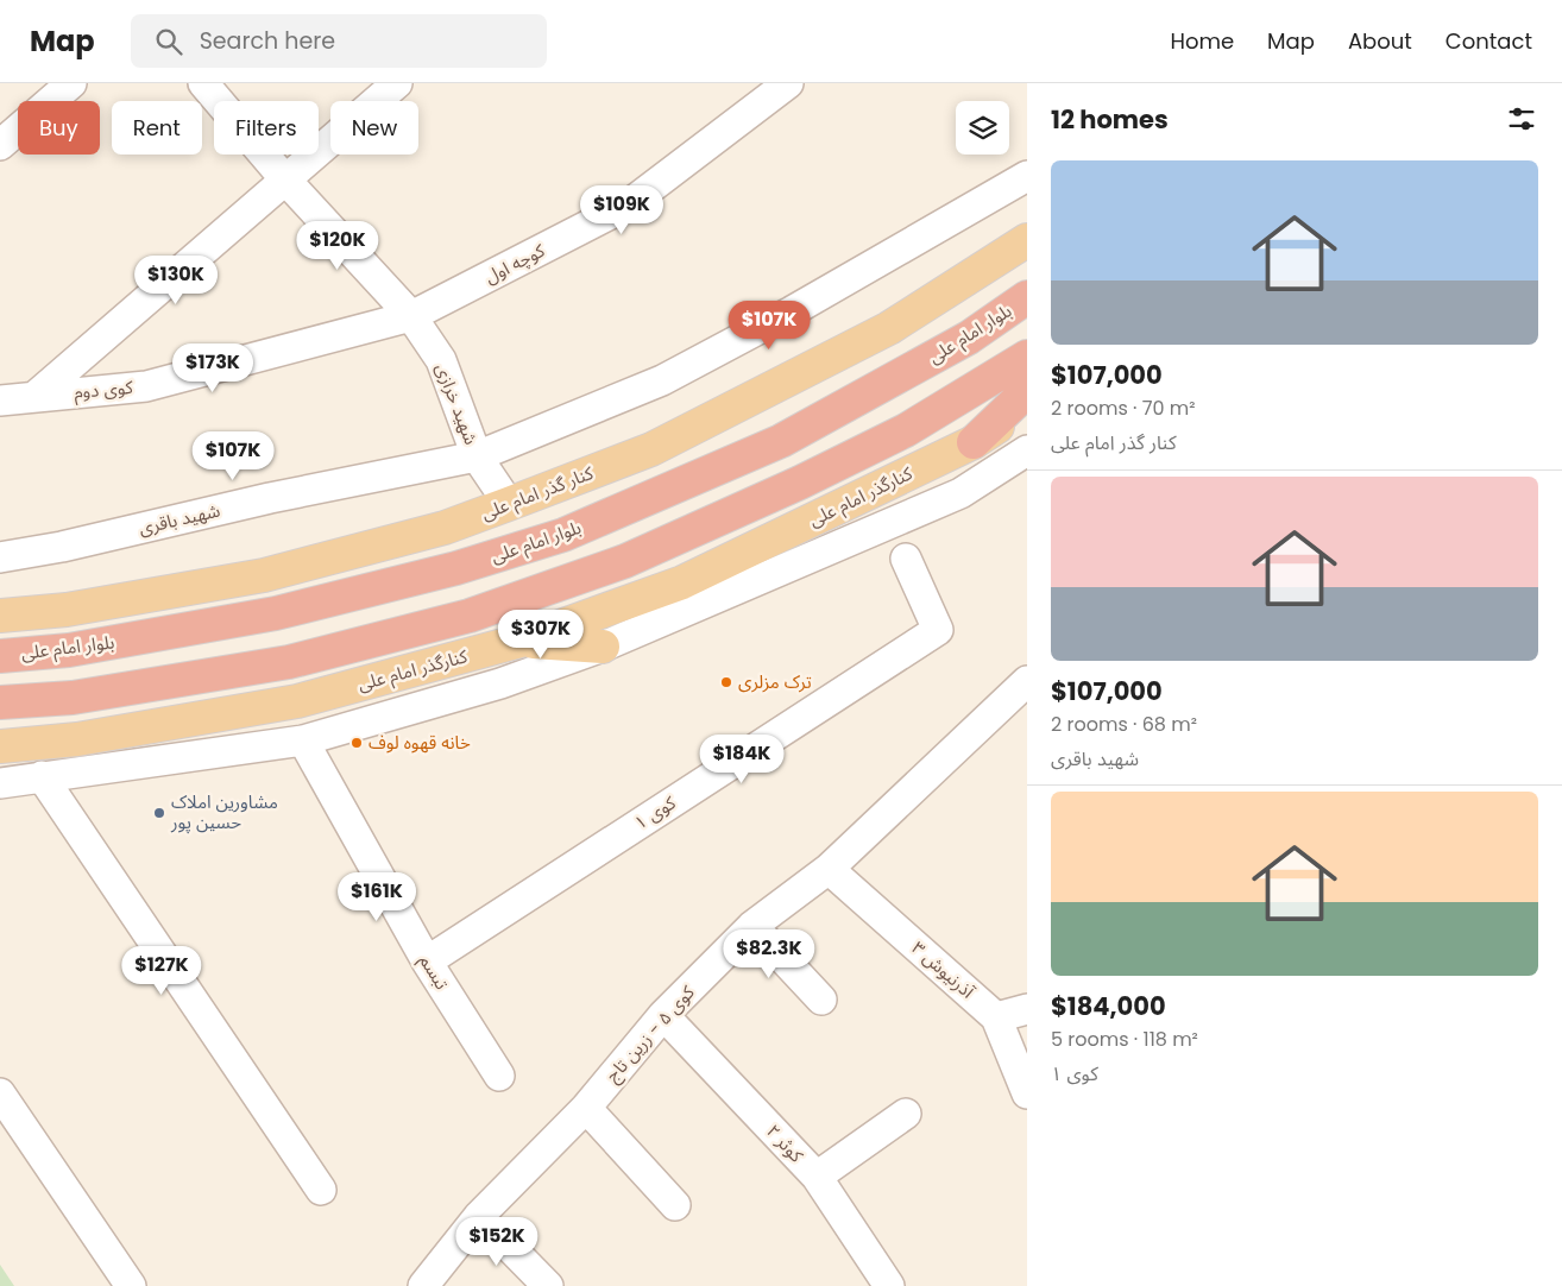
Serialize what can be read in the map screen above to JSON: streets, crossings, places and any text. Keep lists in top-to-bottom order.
{
  "streets": {
    "highway": ["بلوار امام علی"],
    "main road": ["کنار گذر امام علی", "کنارگذر امام علی"],
    "street": [
      "کوچه اول",
      "کوی دوم",
      "شهید خرازی",
      "شهید باقری",
      "کوی ۱",
      "آذرنیوش ۳",
      "تبسم",
      "کوی ۵ - زرین تاج",
      "کوثر ۲"
    ]
  },
  "crossings": [
    ["کوچه اول", "کوی دوم"],
    ["کوچه اول", "شهید خرازی"],
    ["کوی دوم", "شهید خرازی"],
    ["شهید خرازی", "شهید باقری"],
    ["کوی ۱", "تبسم"],
    ["آذرنیوش ۳", "کوی ۵ - زرین تاج"],
    ["کوی ۵ - زرین تاج", "کوثر ۲"]
  ],
  "places": ["ترک مزلری", "خانه قهوه لوف", "مشاورین املاک حسین پور"],
  "page": {
    "header": "Map",
    "search": "Search here",
    "nav": [
      "Home",
      "Map",
      "About",
      "Contact"
    ],
    "heading": "12 homes",
    "chip": [
      "Buy",
      "Rent",
      "Filters",
      "New"
    ],
    "list": [
      {
        "name": "$107,000",
        "note": "2 rooms · 70 m² · کنار گذر امام علی"
      },
      {
        "name": "$107,000",
        "note": "2 rooms · 68 m² · شهید باقری"
      },
      {
        "name": "$184,000",
        "note": "5 rooms · 118 m² · کوی ۱"
      }
    ],
    "price": [
      "$109K",
      "$120K",
      "$130K",
      "$107K",
      "$173K",
      "$107K",
      "$307K",
      "$184K",
      "$161K",
      "$82.3K",
      "$127K",
      "$152K"
    ]
  }
}
